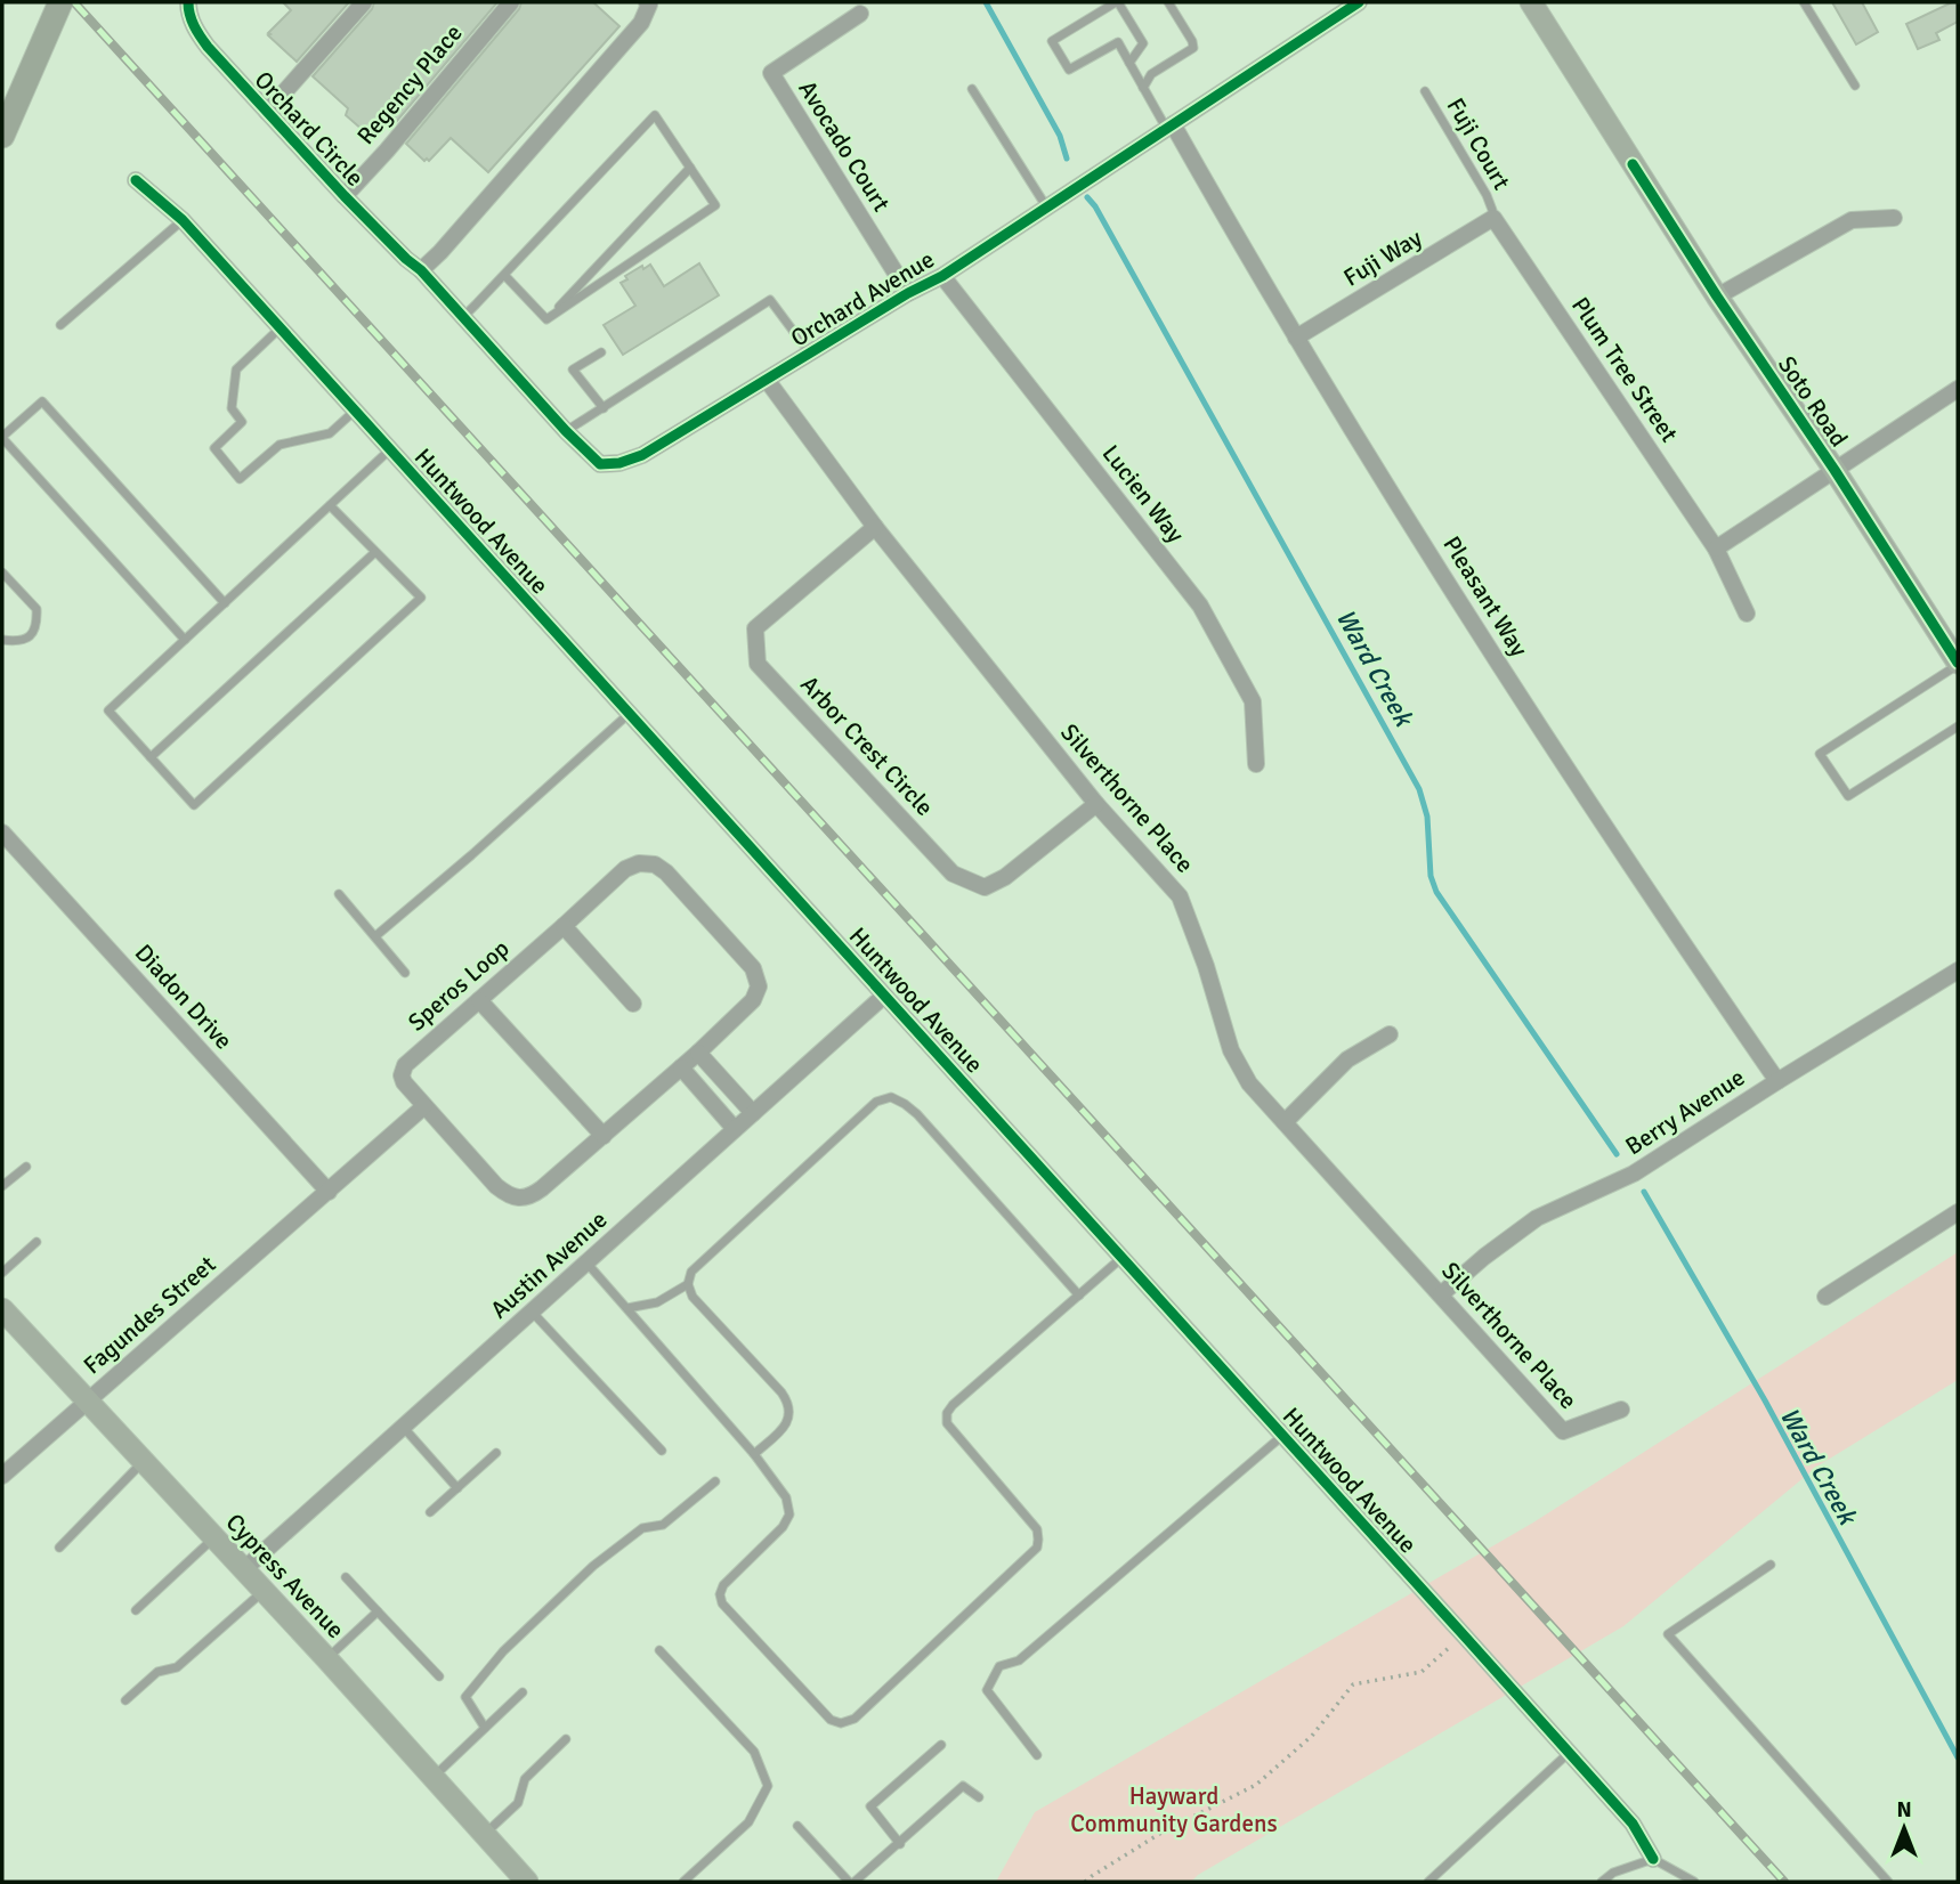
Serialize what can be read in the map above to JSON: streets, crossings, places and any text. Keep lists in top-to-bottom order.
{
  "streets": {
    "street": [
      "Regency Place",
      "Orchard Circle",
      "Avocado Court",
      "Fuji Way",
      "Orchard Avenue",
      "Plum Tree Street",
      "Soto Road",
      "Lucien Way",
      "Huntwood Avenue",
      "Pleasant Way",
      "Arbor Crest Circle",
      "Silverthorne Place",
      "Speros Loop",
      "Diadon Drive",
      "Berry Avenue",
      "Austin Avenue",
      "Fagundes Street",
      "Cypress Avenue"
    ],
    "lane": ["Fuji Court"]
  },
  "crossings": [
    ["Regency Place", "Orchard Circle"],
    ["Orchard Circle", "Orchard Avenue"],
    ["Fuji Court", "Fuji Way"],
    ["Fuji Court", "Plum Tree Street"],
    ["Avocado Court", "Orchard Avenue"],
    ["Fuji Way", "Plum Tree Street"],
    ["Fuji Way", "Pleasant Way"],
    ["Orchard Avenue", "Lucien Way"],
    ["Orchard Avenue", "Pleasant Way"],
    ["Orchard Avenue", "Silverthorne Place"],
    ["Huntwood Avenue", "Austin Avenue"],
    ["Pleasant Way", "Berry Avenue"],
    ["Arbor Crest Circle", "Silverthorne Place"],
    ["Silverthorne Place", "Berry Avenue"],
    ["Speros Loop", "Fagundes Street"],
    ["Diadon Drive", "Fagundes Street"],
    ["Austin Avenue", "Cypress Avenue"],
    ["Fagundes Street", "Cypress Avenue"]
  ],
  "water": ["Ward Creek"],
  "parks": ["Hayward Community Gardens"],
  "north": "top"
}
